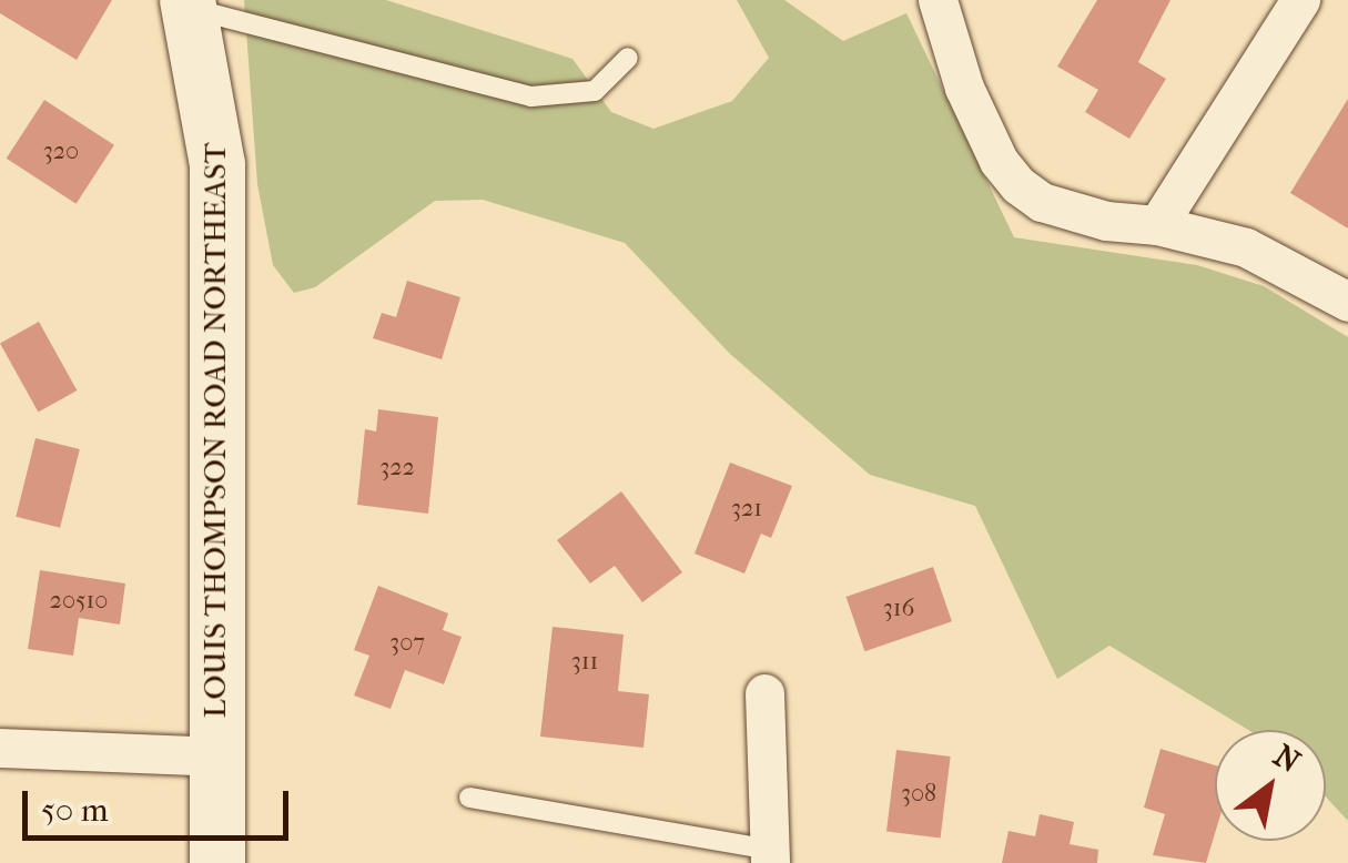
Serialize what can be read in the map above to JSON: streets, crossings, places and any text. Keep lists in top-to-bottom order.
{
  "streets": {
    "street": ["LOUIS THOMPSON ROAD NORTHEAST"]
  },
  "house_numbers": [
    "320",
    "322",
    "321",
    "20510",
    "316",
    "307",
    "311",
    "308"
  ],
  "scale_bar": "50 m",
  "north": "top right"
}
